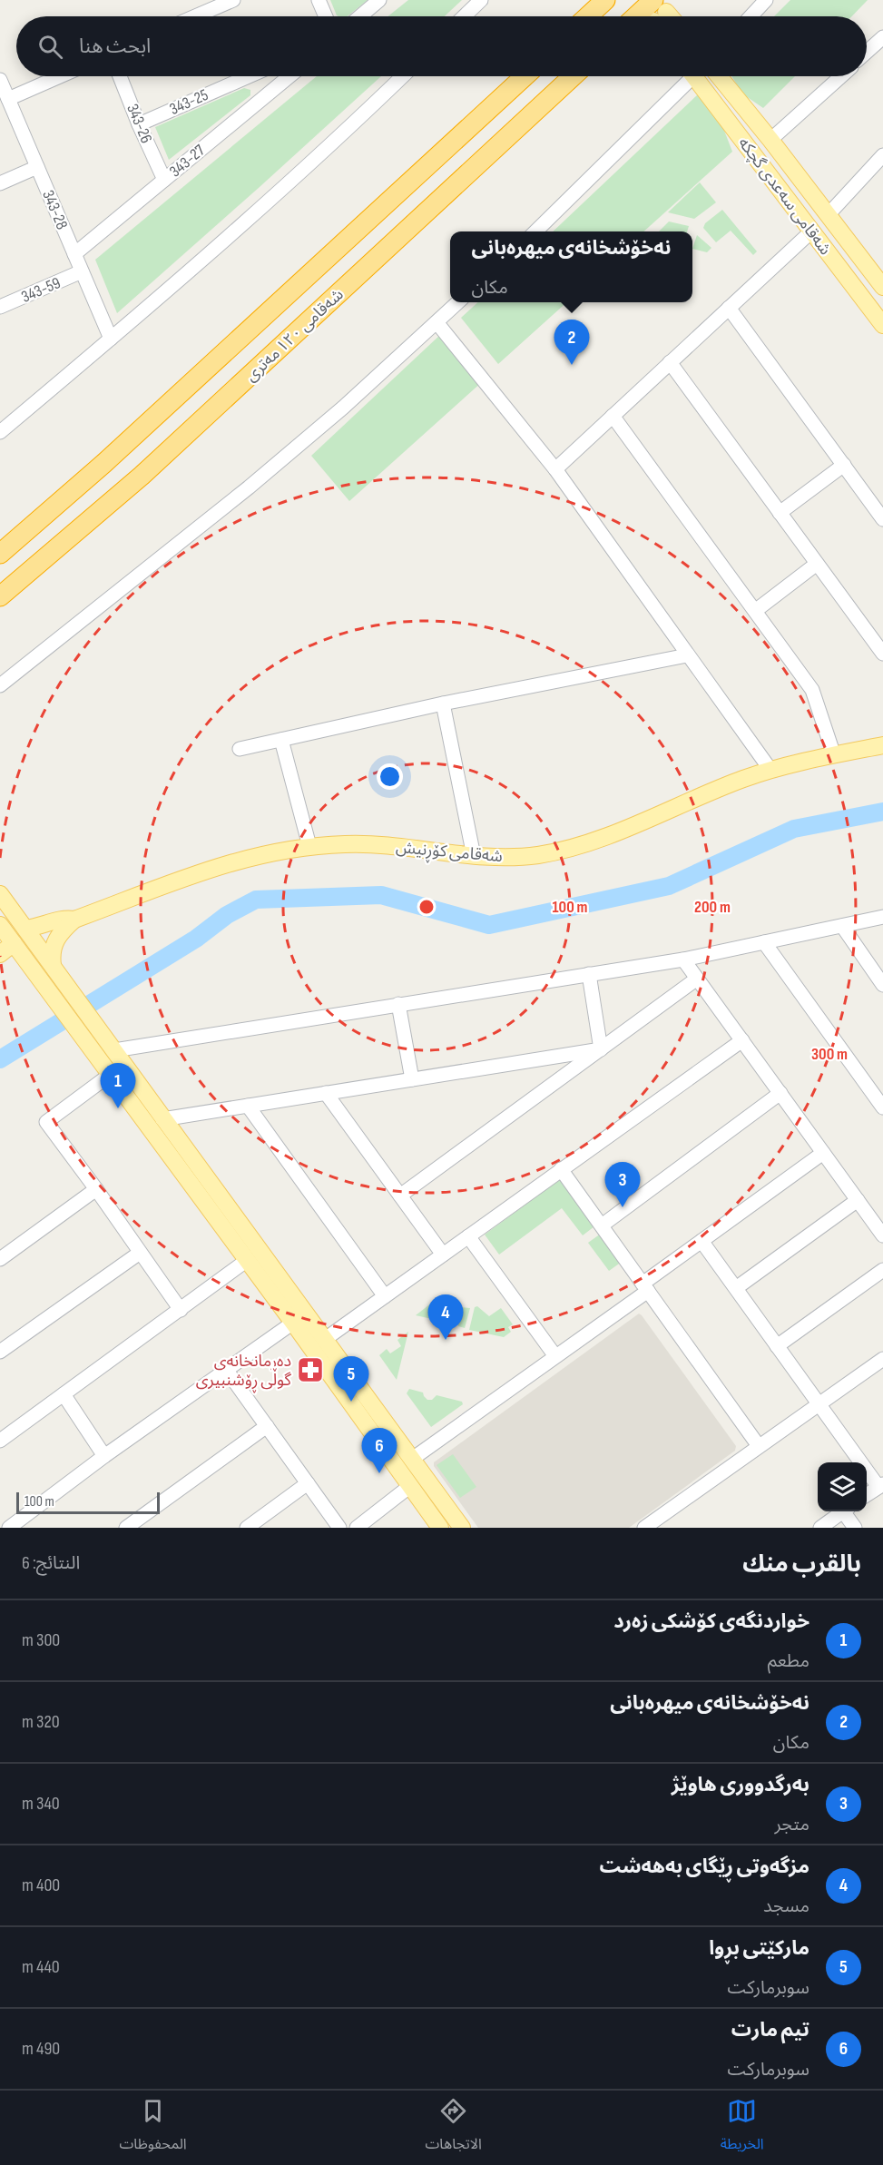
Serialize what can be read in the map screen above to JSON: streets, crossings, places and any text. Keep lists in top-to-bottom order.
{
  "streets": {
    "highway": ["شەقامی ١٢٠ مەتری"],
    "main road": ["شەقامی سەعدی گچکە", "شەقامی کۆڕنیش"],
    "street": [
      "343-25",
      "343-26",
      "343-27",
      "343-28",
      "343-59"
    ]
  },
  "crossings": [
    ["343-25", "343-26"],
    ["343-26", "343-27"],
    ["343-27", "343-28"],
    ["343-28", "343-59"]
  ],
  "places": {
    "pharmacy": ["دەرمانخانەی گوڵی ڕۆشنبیری"]
  },
  "scale_bar": "100 m",
  "page": {
    "search": "ابحث هنا",
    "popup": ["نەخۆشخانەی میهرەبانی", "مكان"],
    "pins": [
      "2",
      "1",
      "3",
      "4",
      "5",
      "6"
    ],
    "scale": "100 m",
    "heading": ["بالقرب منك", "النتائج: 6"],
    "list": [
      {
        "mark": "1",
        "name": "خواردنگەی کۆشکی زەرد",
        "note": "مطعم",
        "value": "300 m"
      },
      {
        "mark": "2",
        "name": "نەخۆشخانەی میهرەبانی",
        "note": "مكان",
        "value": "320 m"
      },
      {
        "mark": "3",
        "name": "بەرگدووری هاوێژ",
        "note": "متجر",
        "value": "340 m"
      },
      {
        "mark": "4",
        "name": "مزگەوتی ڕێگای بەھەشت",
        "note": "مسجد",
        "value": "400 m"
      },
      {
        "mark": "5",
        "name": "مارکێتی بڕوا",
        "note": "سوبرماركت",
        "value": "440 m"
      },
      {
        "mark": "6",
        "name": "تیم مارت",
        "note": "سوبرماركت",
        "value": "490 m"
      }
    ],
    "nav": ["الخريطة", "الاتجاهات", "المحفوظات"]
  },
  "rings": ["100 m", "200 m", "300 m"]
}
